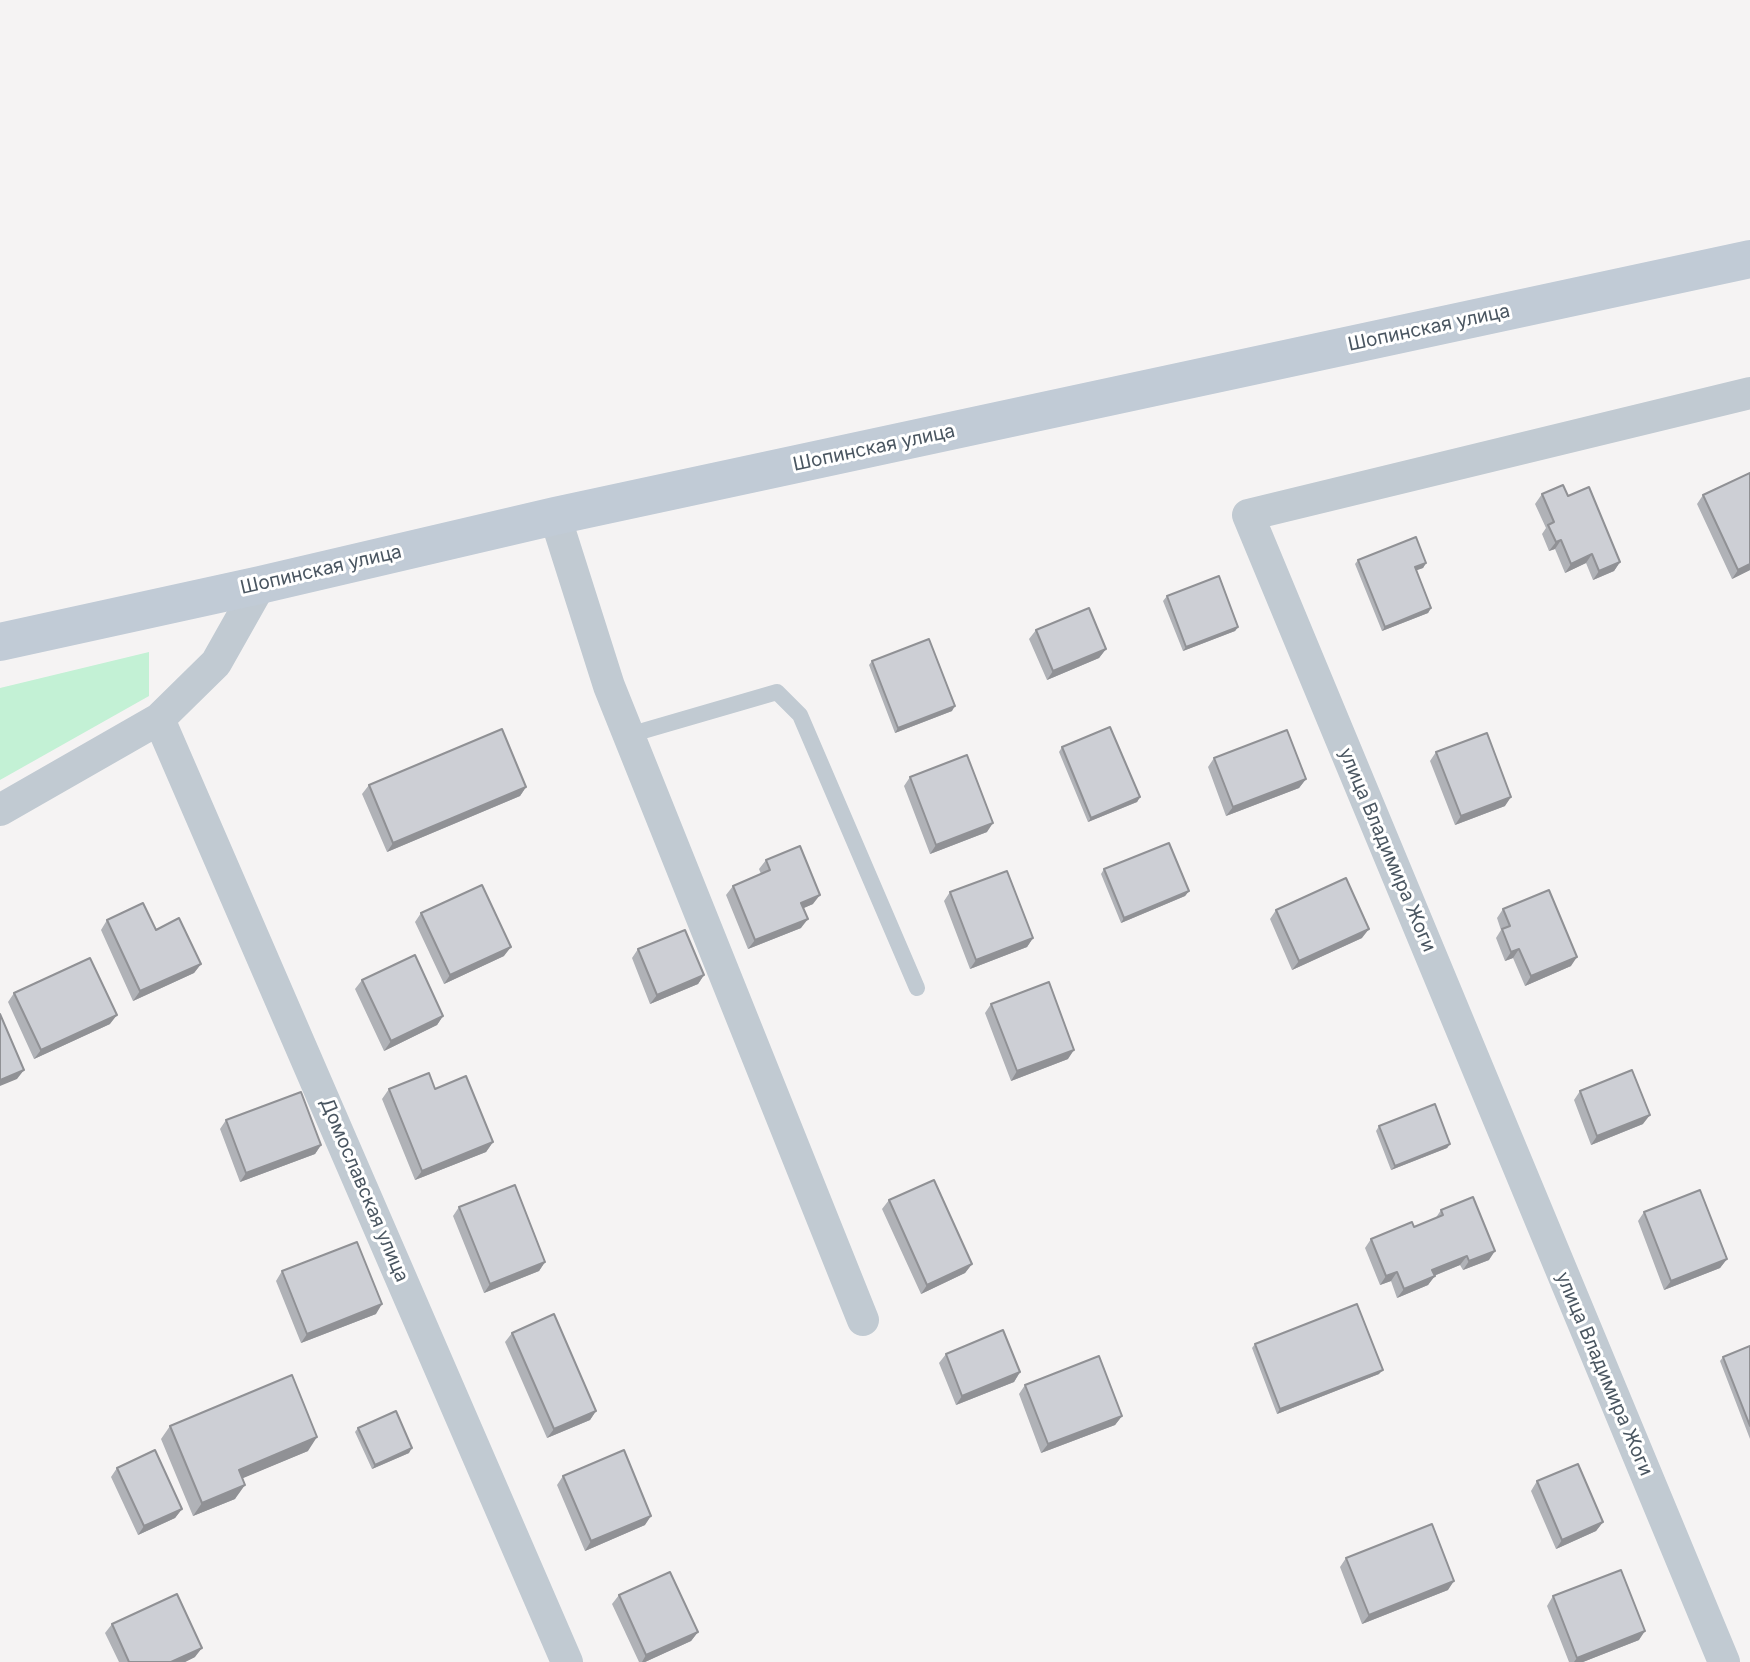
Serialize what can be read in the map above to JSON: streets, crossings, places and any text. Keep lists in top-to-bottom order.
{
  "streets": {
    "street": ["Шопинская улица", "улица Владимира Жоги", "Домославская улица"]
  }
}
